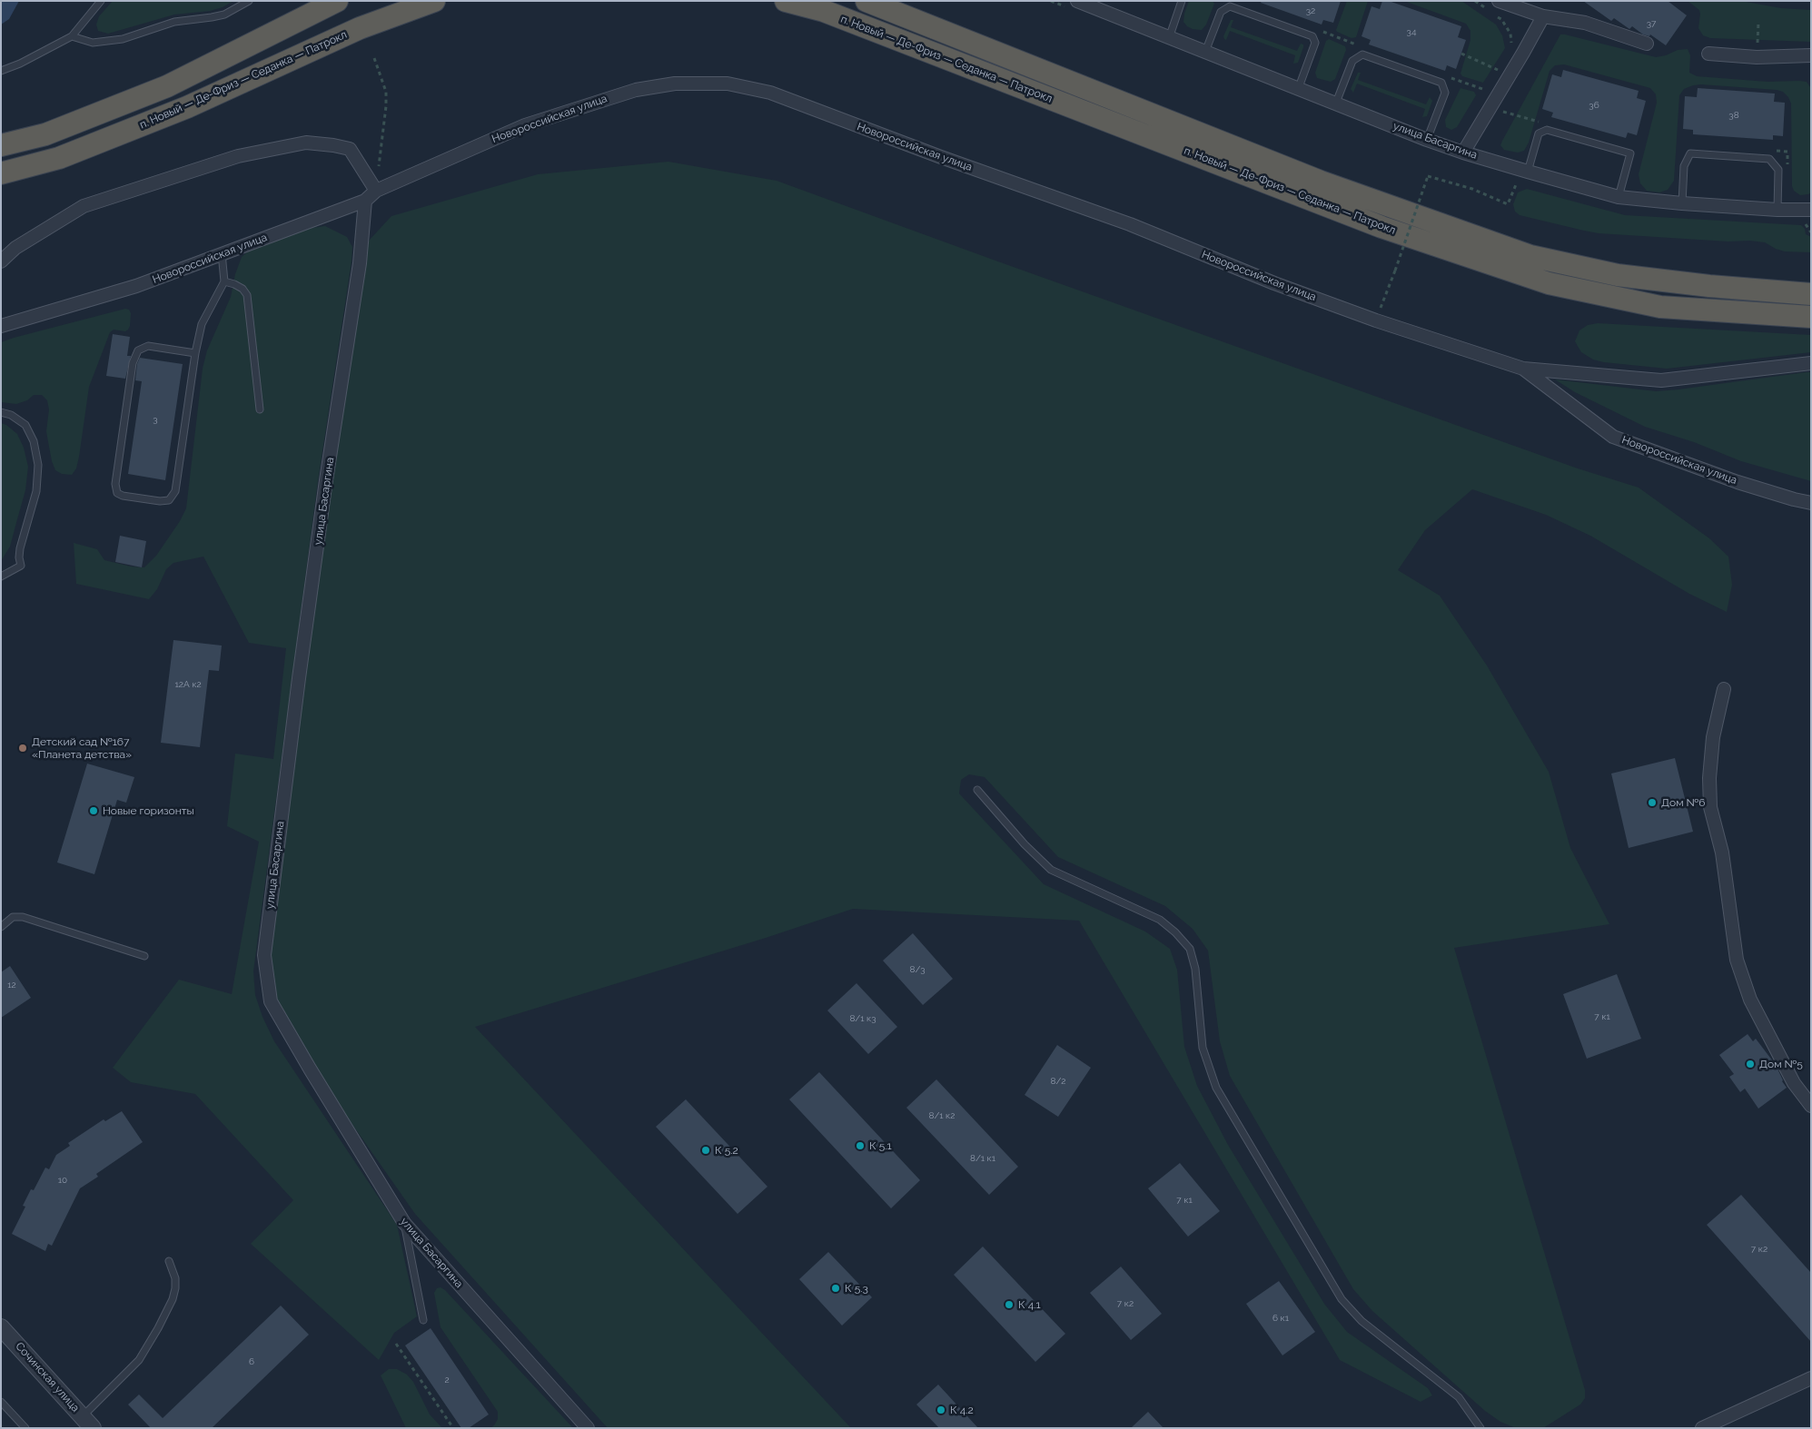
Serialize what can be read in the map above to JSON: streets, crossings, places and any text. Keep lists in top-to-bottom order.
{
  "streets": {
    "highway": ["п. Новый — Де-Фриз — Седанка — Патрокл"],
    "street": ["Новороссийская улица", "улица Басаргина", "Сочинская улица"]
  },
  "crossings": [
    ["Новороссийская улица", "улица Басаргина"]
  ],
  "places": [
    "Детский сад №167 «Планета детства»",
    "Дом №6",
    "Новые горизонты",
    "Дом №5",
    "К 5.1",
    "К 5.2",
    "К 5.3",
    "К 4.1",
    "К 4.2"
  ],
  "house_numbers": [
    "32",
    "37",
    "34",
    "36",
    "38",
    "3",
    "12А к2",
    "8/3",
    "12",
    "7 к1",
    "8/1 к3",
    "8/2",
    "8/1 к2",
    "8/1 к1",
    "10",
    "7 к1",
    "7 к2",
    "7 к2",
    "6 к1",
    "6",
    "2"
  ]
}
